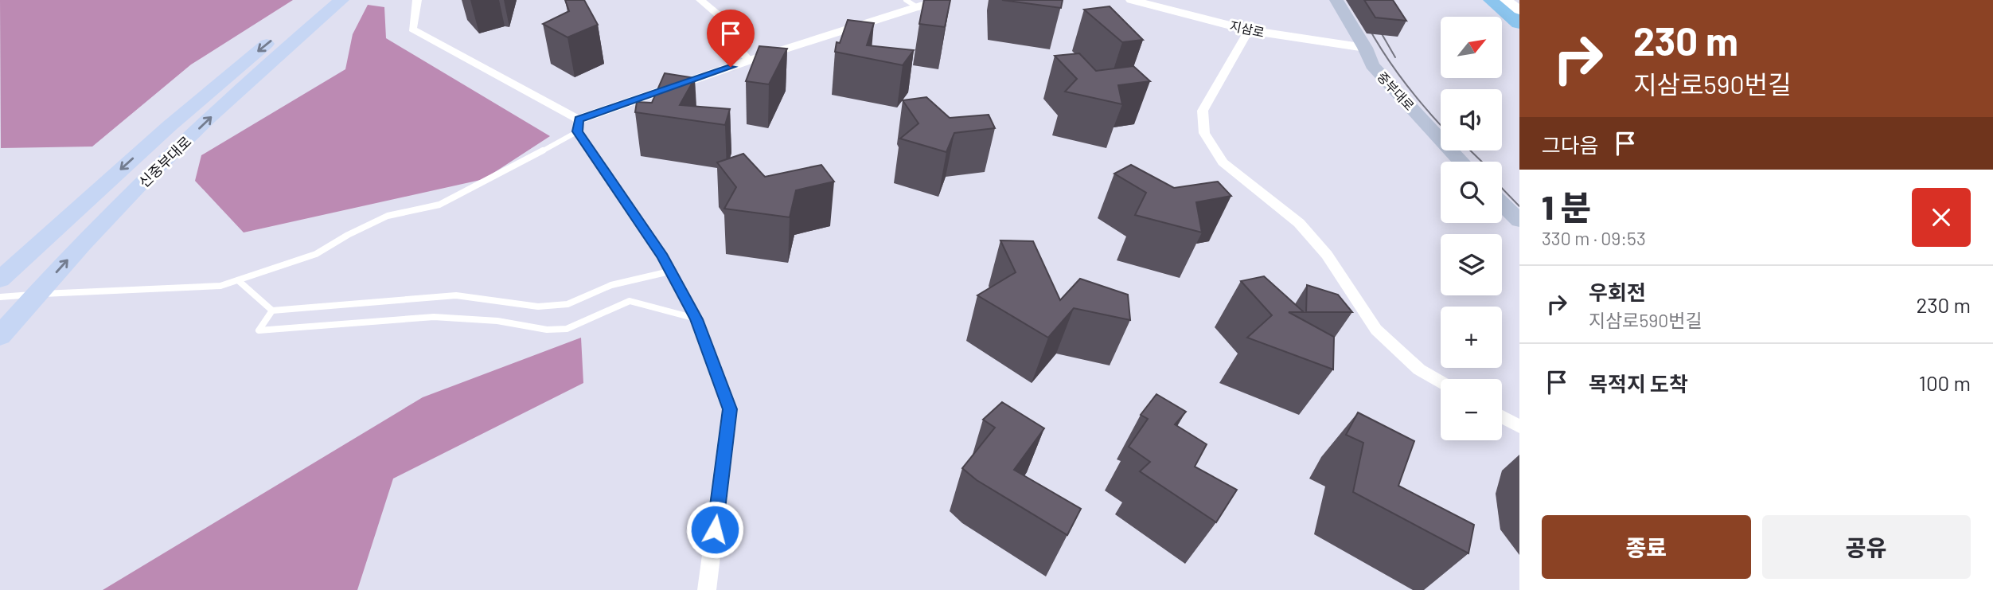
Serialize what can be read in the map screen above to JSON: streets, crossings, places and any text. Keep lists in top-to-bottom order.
{
  "streets": {
    "highway": ["신중부대로"],
    "main road": ["중부대로"],
    "street": ["지삼로"]
  },
  "crossings": [
    ["지삼로", "중부대로"]
  ],
  "north": "top right",
  "page": {
    "turn": ["230 m", "지삼로590번길"],
    "map_buttons": ["+", "−"],
    "then": "그다음",
    "heading": ["1 분", "330 m · 09:53"],
    "list": [
      {
        "name": "우회전",
        "note": "지삼로590번길",
        "value": "230 m"
      },
      {
        "name": "목적지 도착",
        "value": "100 m"
      }
    ],
    "buttons": ["종료", "공유"]
  }
}
